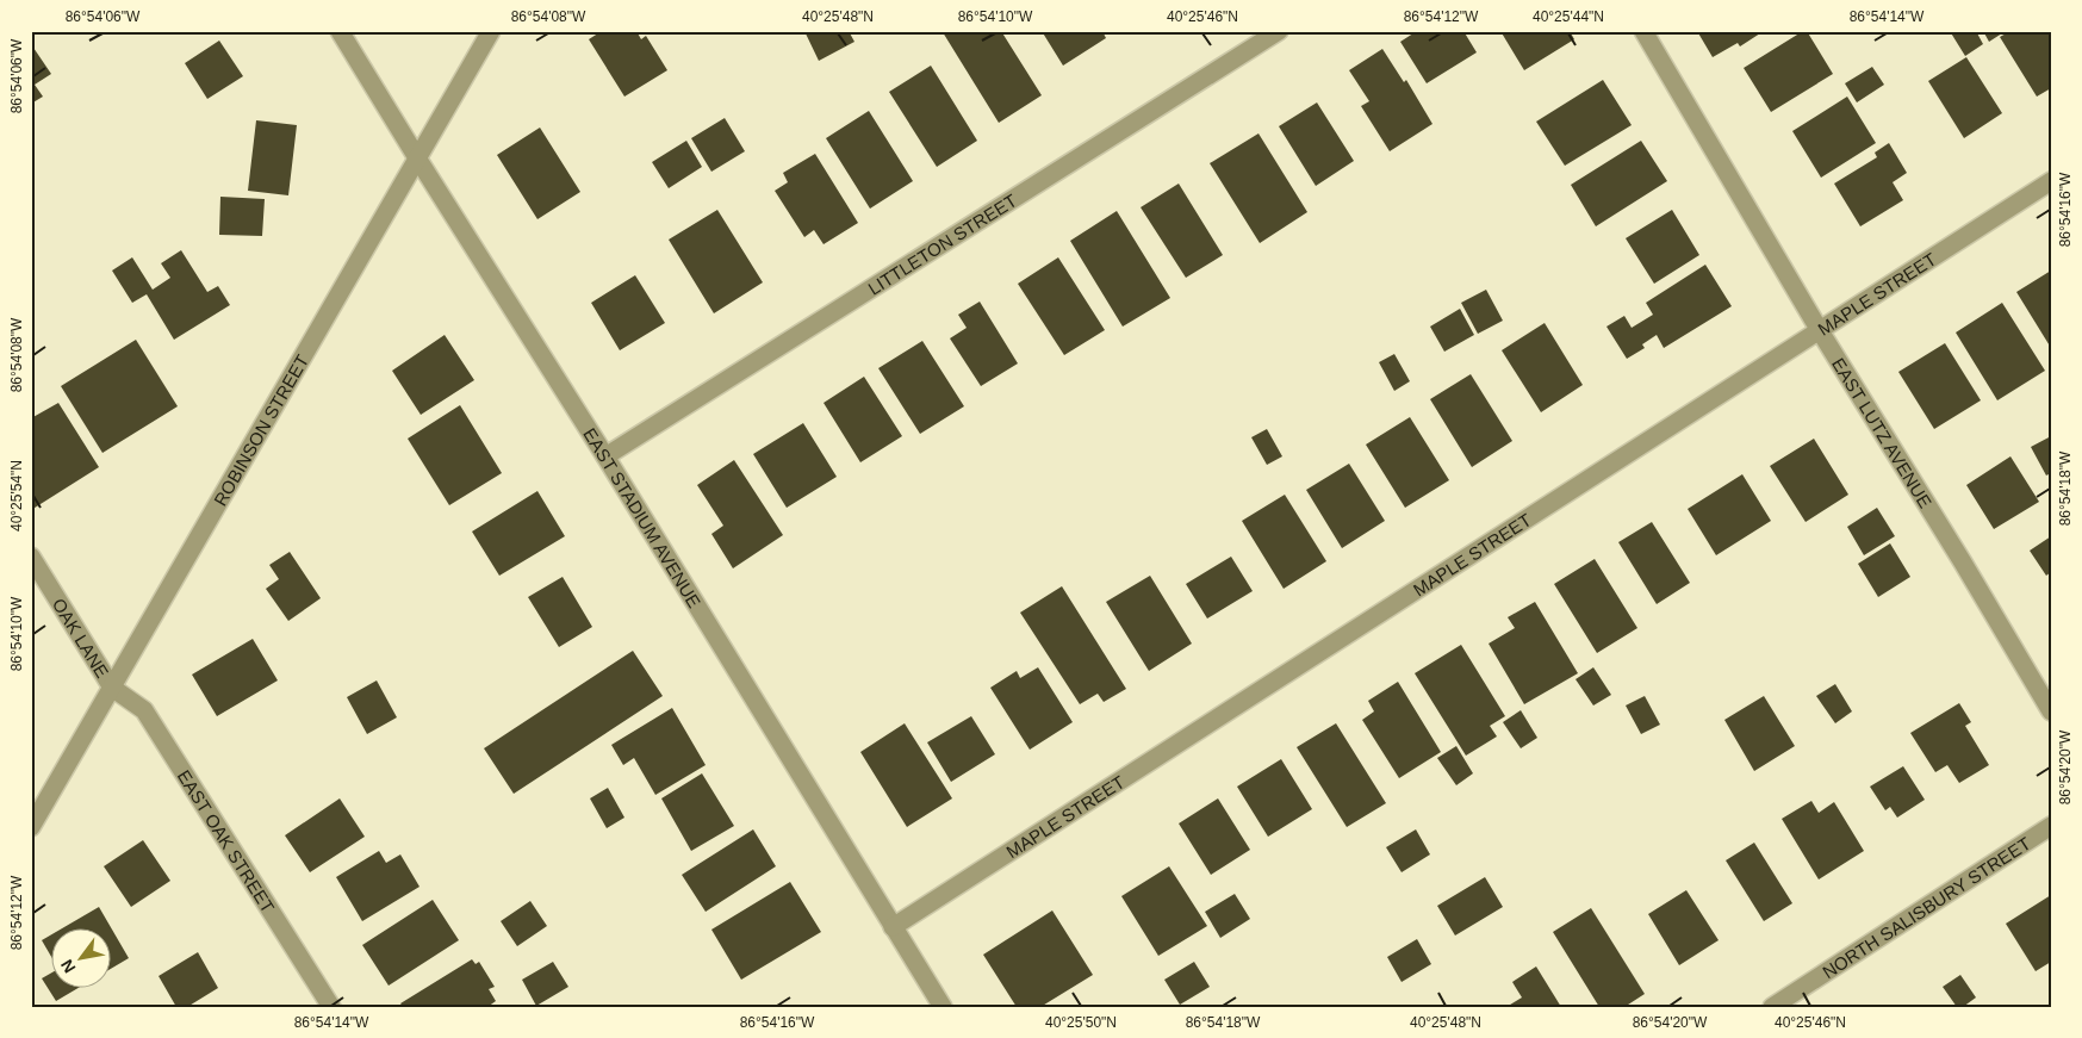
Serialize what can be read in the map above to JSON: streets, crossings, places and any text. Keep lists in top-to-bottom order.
{
  "streets": {
    "street": [
      "LITTLETON STREET",
      "MAPLE STREET",
      "ROBINSON STREET",
      "EAST LUTZ AVENUE",
      "EAST STADIUM AVENUE",
      "OAK LANE",
      "EAST OAK STREET",
      "NORTH SALISBURY STREET"
    ]
  },
  "crossings": [
    ["LITTLETON STREET", "EAST STADIUM AVENUE"],
    ["MAPLE STREET", "EAST LUTZ AVENUE"],
    ["MAPLE STREET", "EAST STADIUM AVENUE"],
    ["ROBINSON STREET", "EAST STADIUM AVENUE"],
    ["ROBINSON STREET", "OAK LANE"],
    ["ROBINSON STREET", "EAST OAK STREET"],
    ["OAK LANE", "EAST OAK STREET"]
  ],
  "north": "bottom left",
  "coordinates": [
    "86°54'06\"W",
    "86°54'08\"W",
    "40°25'48\"N",
    "86°54'10\"W",
    "40°25'46\"N",
    "86°54'12\"W",
    "40°25'44\"N",
    "86°54'14\"W",
    "86°54'16\"W",
    "86°54'18\"W",
    "40°25'54\"N",
    "86°54'20\"W",
    "40°25'50\"N"
  ]
}
